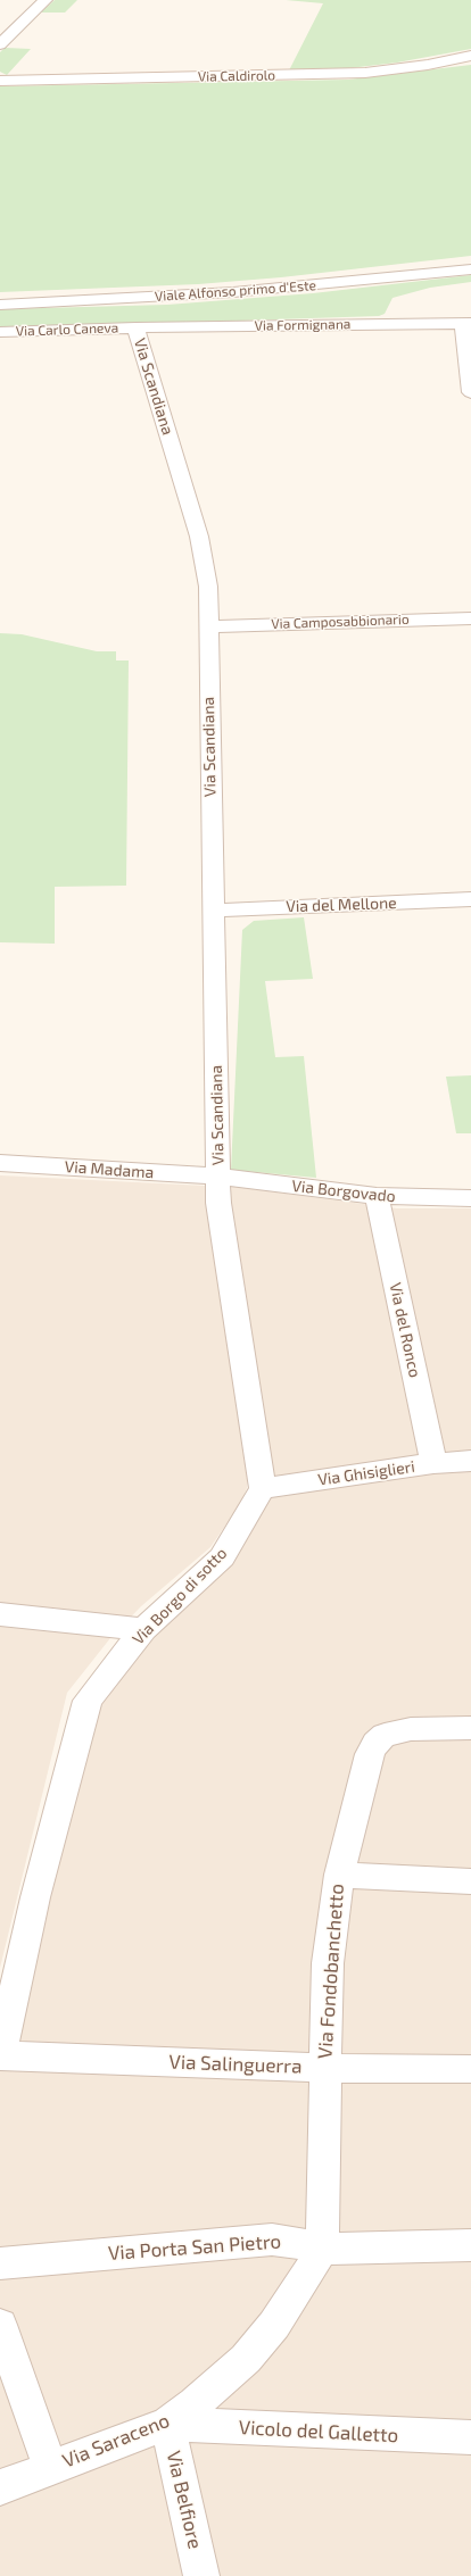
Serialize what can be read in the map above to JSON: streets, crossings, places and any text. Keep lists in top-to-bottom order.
{
  "streets": {
    "street": [
      "Via Caldirolo",
      "Viale Alfonso primo d'Este",
      "Via Formignana",
      "Via Carlo Caneva",
      "Via Scandiana",
      "Via Camposabbionario",
      "Via del Mellone",
      "Via Madama",
      "Via Borgovado",
      "Via del Ronco",
      "Via Ghisiglieri",
      "Via Borgo di sotto",
      "Via Fondobanchetto",
      "Via Salinguerra",
      "Via Porta San Pietro",
      "Vicolo del Galletto",
      "Via Saraceno",
      "Via Belfiore"
    ]
  },
  "crossings": [
    ["Via Formignana", "Via Carlo Caneva"],
    ["Via Formignana", "Via Scandiana"],
    ["Via Carlo Caneva", "Via Scandiana"],
    ["Via Scandiana", "Via Camposabbionario"],
    ["Via Scandiana", "Via del Mellone"],
    ["Via Scandiana", "Via Madama"],
    ["Via Scandiana", "Via Borgovado"],
    ["Via Madama", "Via Borgovado"],
    ["Via Borgovado", "Via del Ronco"],
    ["Via del Ronco", "Via Ghisiglieri"],
    ["Via Ghisiglieri", "Via Borgo di sotto"],
    ["Via Borgo di sotto", "Via Salinguerra"],
    ["Via Fondobanchetto", "Via Salinguerra"],
    ["Via Fondobanchetto", "Via Porta San Pietro"],
    ["Via Fondobanchetto", "Via Saraceno"],
    ["Via Porta San Pietro", "Via Saraceno"],
    ["Vicolo del Galletto", "Via Saraceno"],
    ["Vicolo del Galletto", "Via Belfiore"],
    ["Via Saraceno", "Via Belfiore"]
  ]
}
